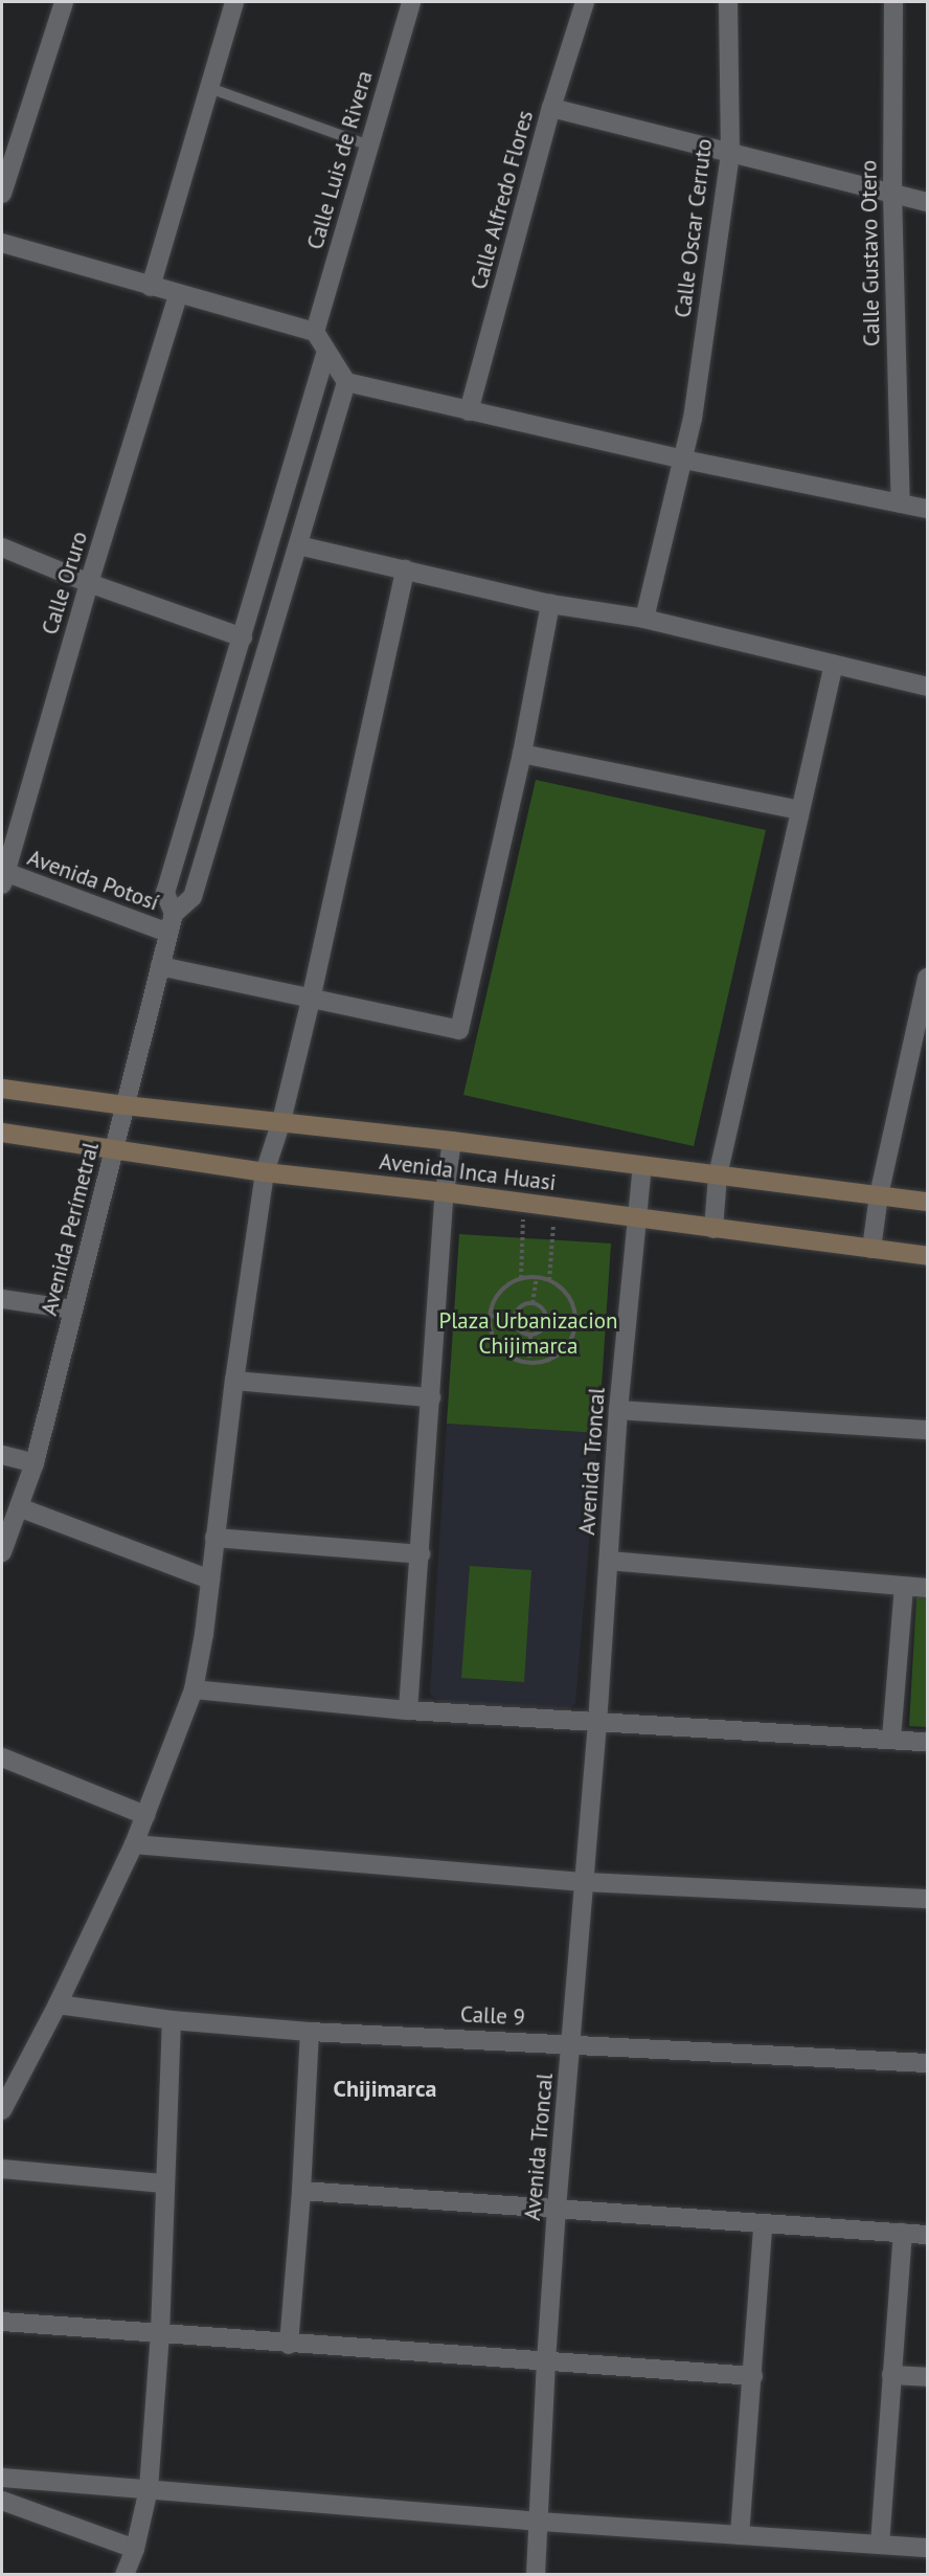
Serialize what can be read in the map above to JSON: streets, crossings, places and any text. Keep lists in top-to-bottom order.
{
  "streets": {
    "street": [
      "Calle Luis de Rivera",
      "Calle Alfredo Flores",
      "Calle Oscar Cerruto",
      "Calle Gustavo Otero",
      "Calle Oruro",
      "Avenida Potosí",
      "Avenida Inca Huasi",
      "Avenida Perímetral",
      "Avenida Troncal",
      "Calle 9"
    ]
  },
  "crossings": [
    ["Calle Oruro", "Avenida Potosí"],
    ["Avenida Potosí", "Avenida Perímetral"],
    ["Avenida Inca Huasi", "Avenida Perímetral"],
    ["Avenida Inca Huasi", "Avenida Troncal"],
    ["Avenida Troncal", "Calle 9"]
  ],
  "districts": ["Chijimarca"],
  "parks": ["Plaza Urbanizacion Chijimarca"]
}
